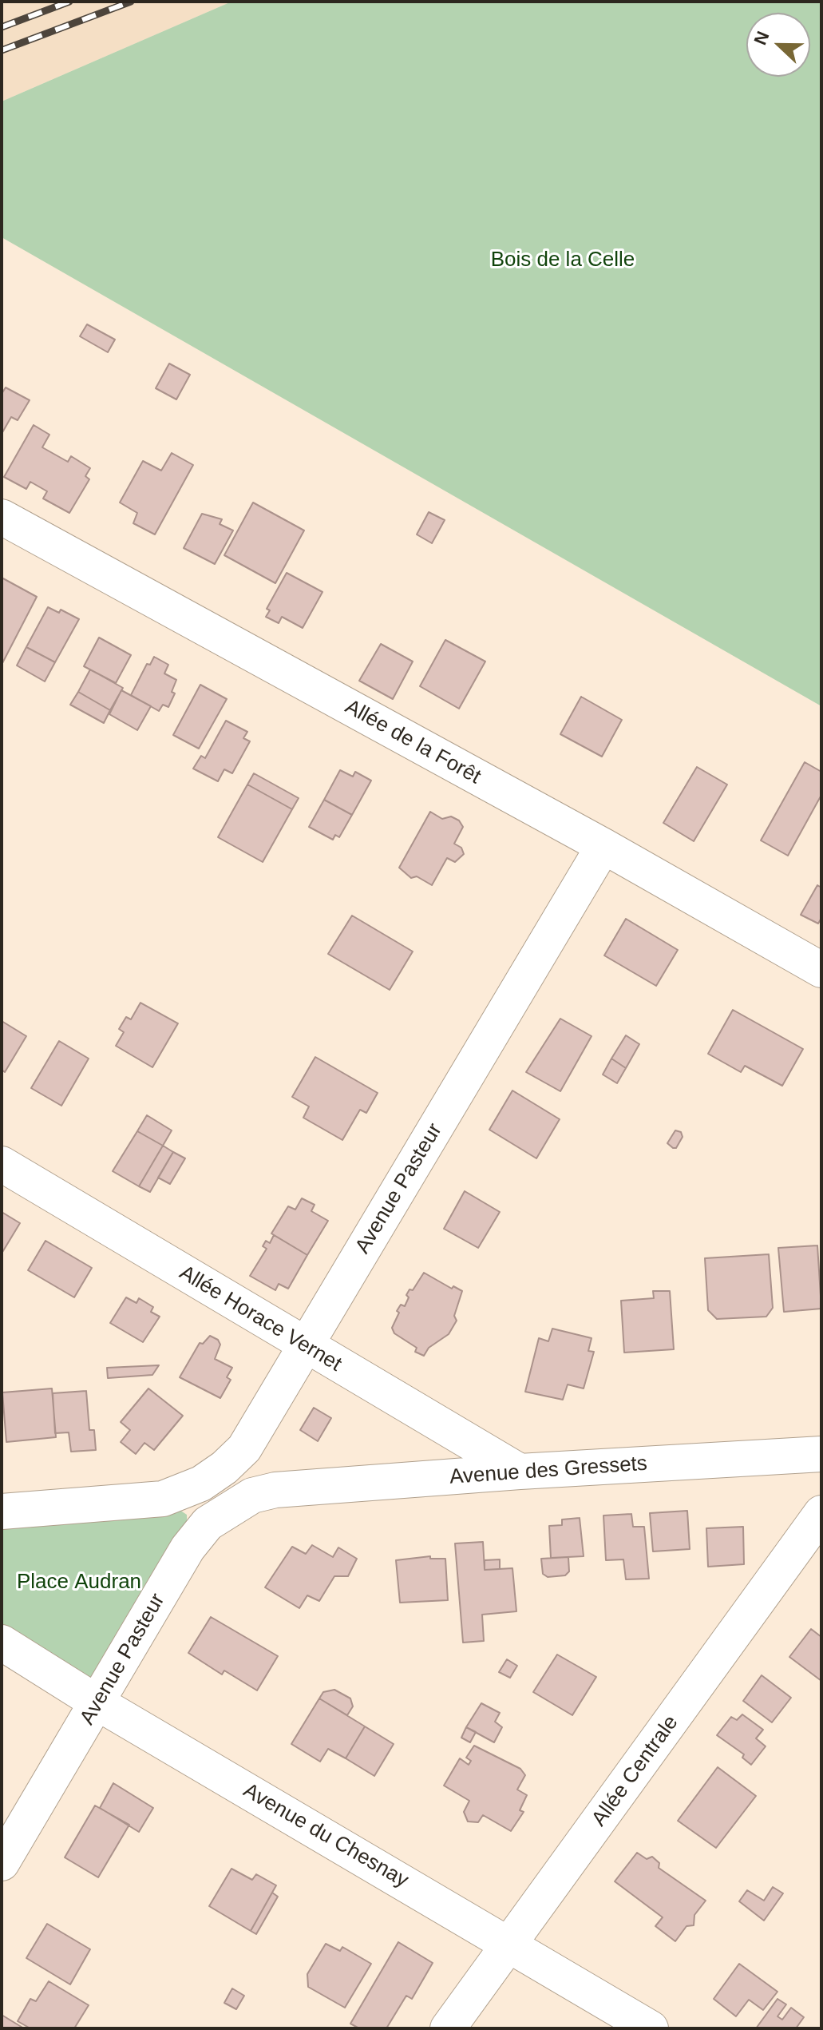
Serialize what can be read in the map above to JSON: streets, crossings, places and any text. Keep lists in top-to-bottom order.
{
  "streets": {
    "street": [
      "Allée de la Forêt",
      "Avenue Pasteur",
      "Allée Horace Vernet",
      "Avenue des Gressets",
      "Allée Centrale",
      "Avenue du Chesnay"
    ]
  },
  "crossings": [
    ["Allée de la Forêt", "Avenue Pasteur"],
    ["Avenue Pasteur", "Allée Horace Vernet"],
    ["Avenue Pasteur", "Avenue des Gressets"],
    ["Avenue Pasteur", "Avenue du Chesnay"],
    ["Allée Horace Vernet", "Avenue des Gressets"],
    ["Allée Centrale", "Avenue du Chesnay"]
  ],
  "parks": ["Bois de la Celle", "Place Audran"],
  "north": "left"
}
